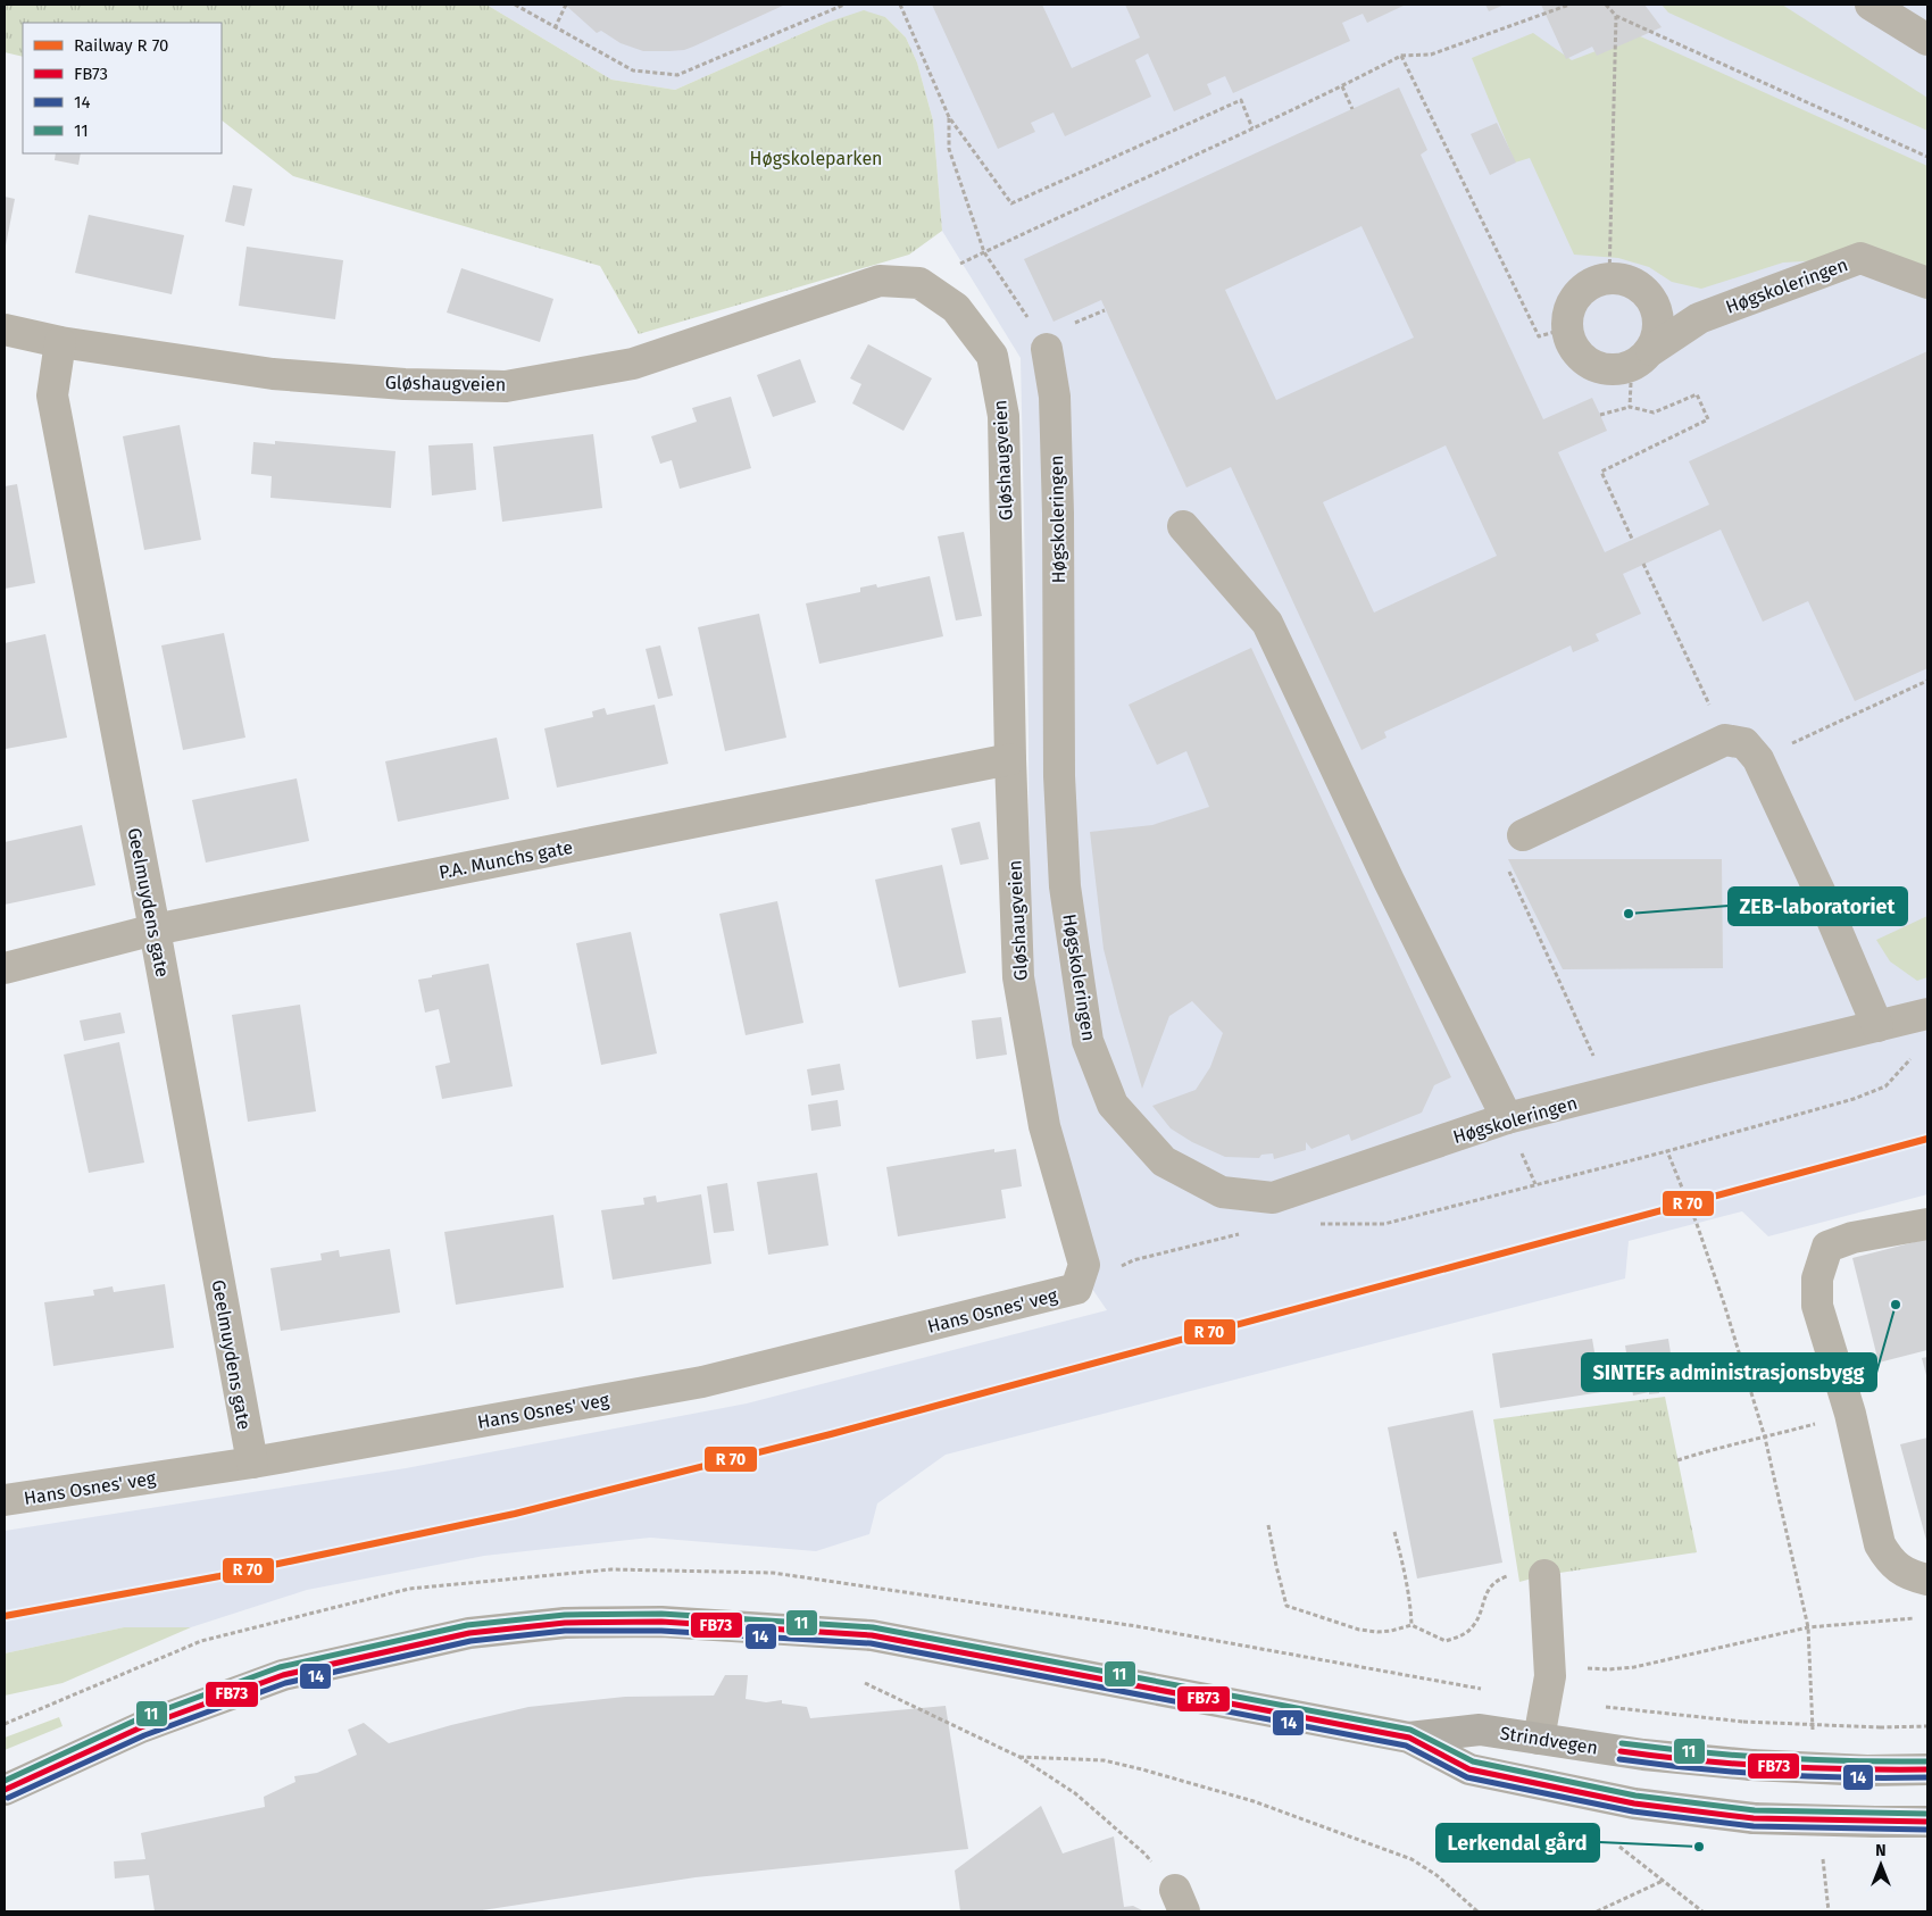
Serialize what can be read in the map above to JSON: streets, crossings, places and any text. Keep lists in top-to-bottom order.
{
  "streets": {
    "main road": ["Strindvegen"],
    "street": [
      "Høgskoleringen",
      "Gløshaugveien",
      "P.A. Munchs gate",
      "Geelmuydens gate",
      "Hans Osnes' veg"
    ]
  },
  "crossings": [
    ["Gløshaugveien", "P.A. Munchs gate"],
    ["Gløshaugveien", "Geelmuydens gate"],
    ["Gløshaugveien", "Hans Osnes' veg"],
    ["P.A. Munchs gate", "Geelmuydens gate"],
    ["Geelmuydens gate", "Hans Osnes' veg"]
  ],
  "parks": ["Høgskoleparken"],
  "places": ["ZEB-laboratoriet", "SINTEFs administrasjonsbygg", "Lerkendal gård"],
  "lines": ["transit line 11", "transit line FB73", "transit line 14"],
  "legend": [
    "Railway R 70",
    "FB73",
    "14",
    "11"
  ],
  "north": "top"
}
